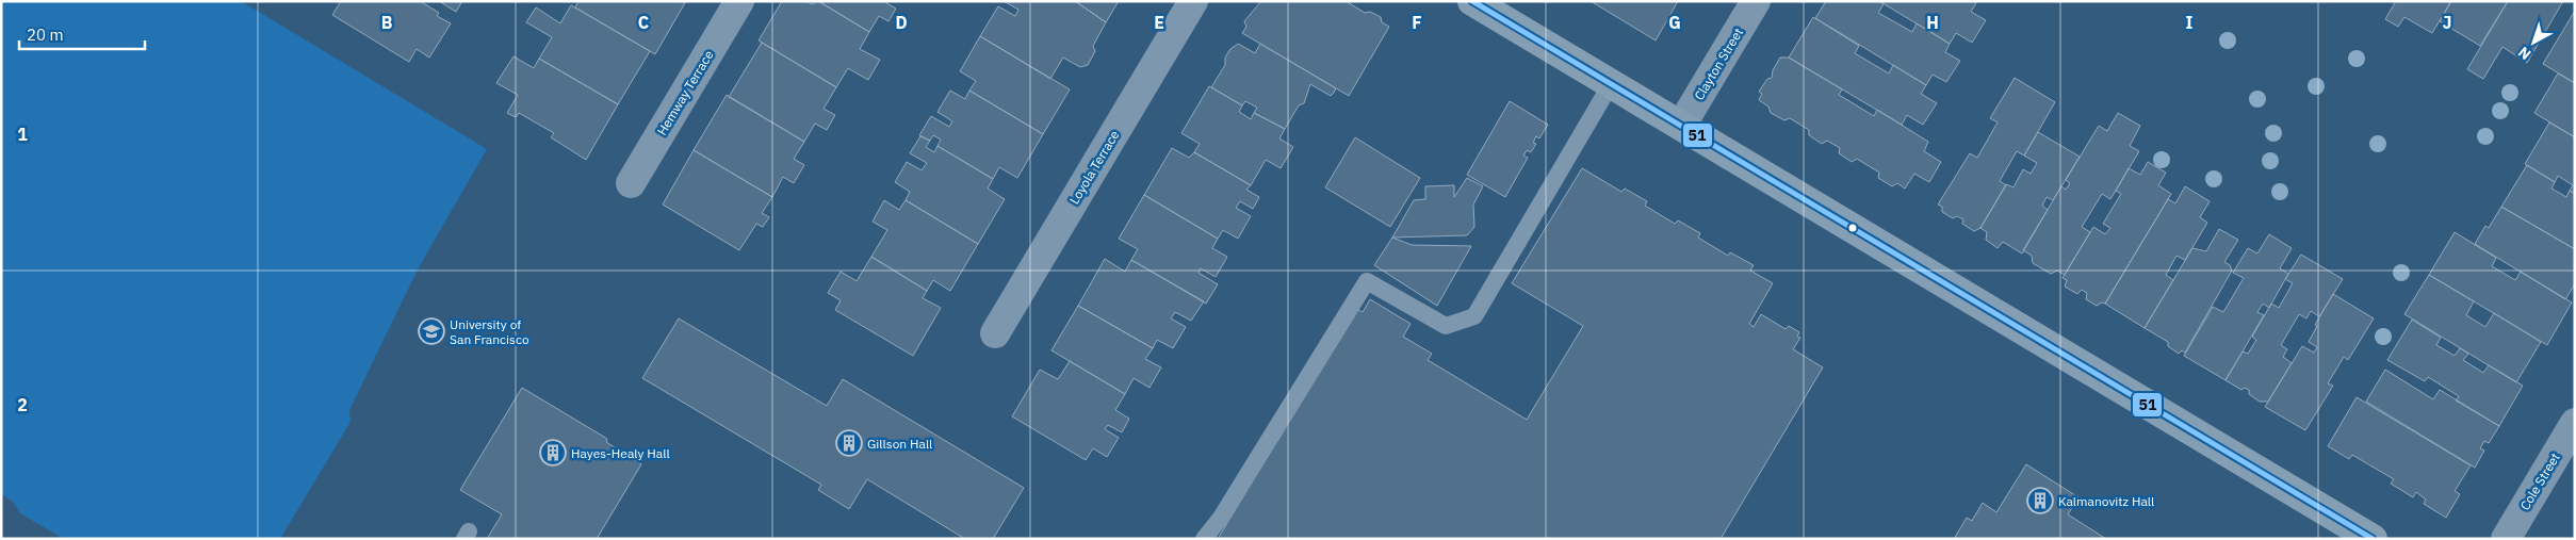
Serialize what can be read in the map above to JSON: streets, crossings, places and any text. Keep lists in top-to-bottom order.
{
  "streets": {
    "street": [
      "Clayton Street",
      "Hemway Terrace",
      "Loyola Terrace",
      "Cole Street"
    ]
  },
  "places": {
    "school or university": ["University of San Francisco"],
    "building": ["Gillson Hall", "Hayes-Healy Hall", "Kalmanovitz Hall"]
  },
  "lines": ["transit line 51"],
  "scale_bar": "20 m",
  "north": "bottom left",
  "grid": {
    "columns": [
      "B",
      "C",
      "D",
      "E",
      "F",
      "G",
      "H",
      "I",
      "J"
    ],
    "rows": ["1", "2"]
  }
}
